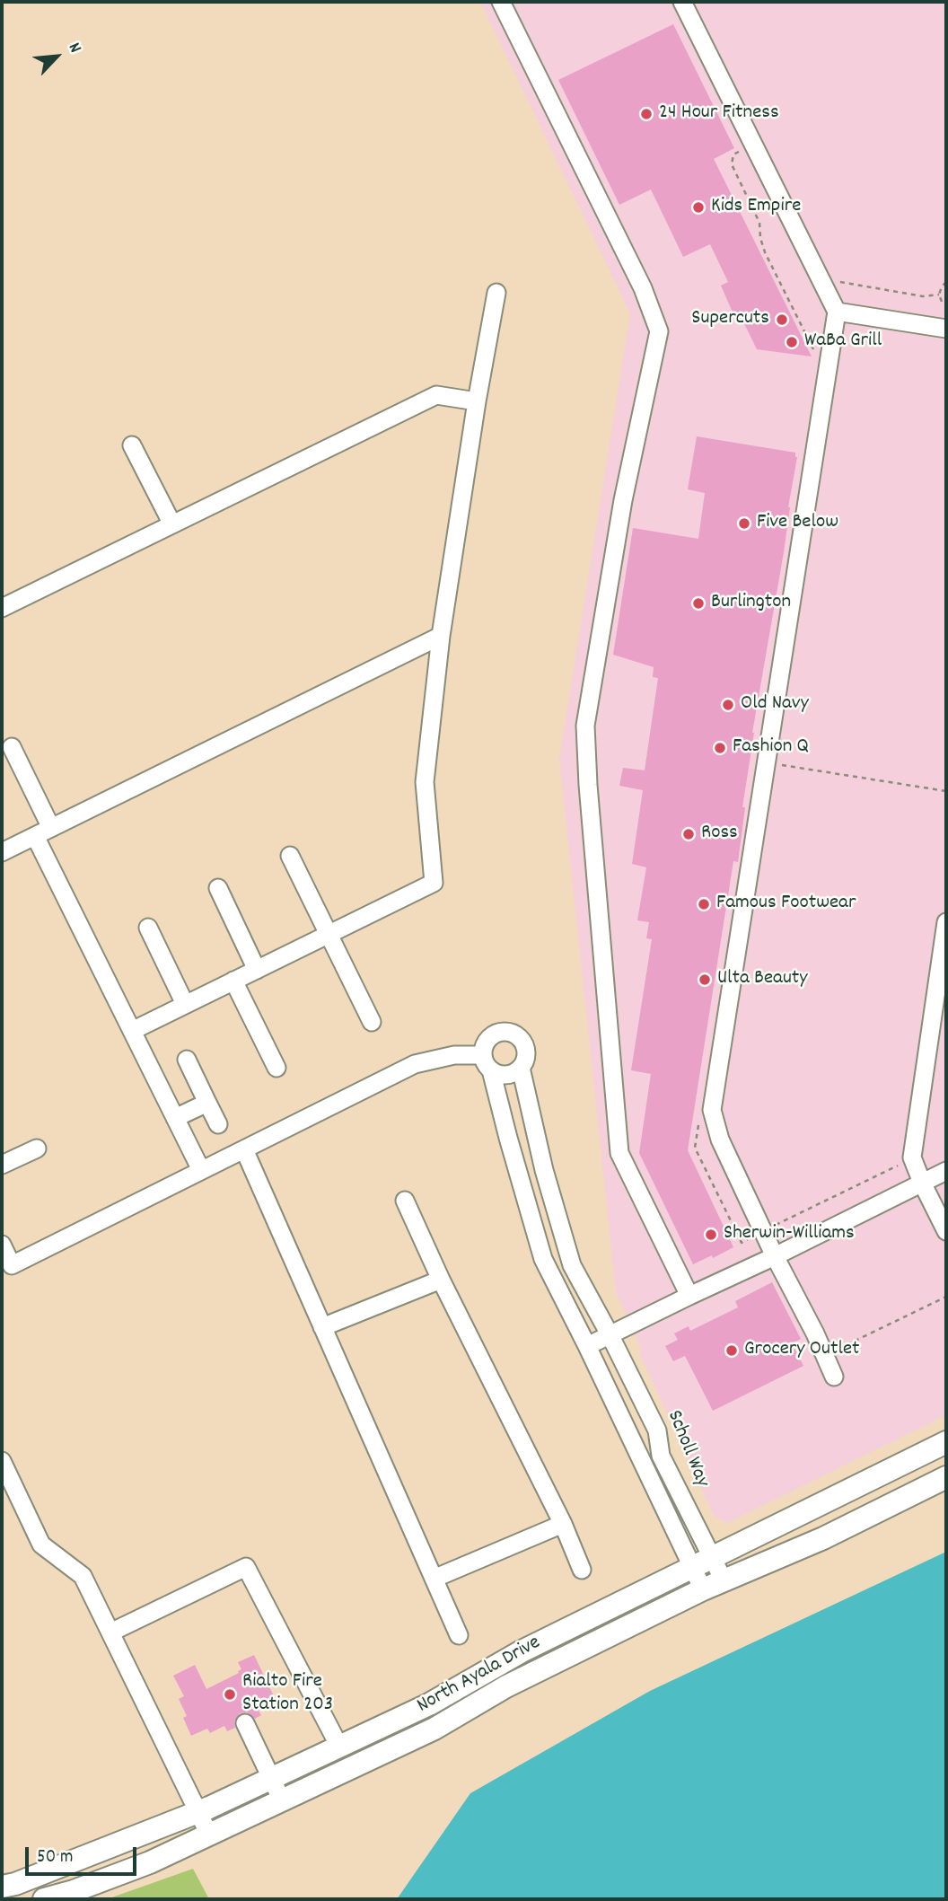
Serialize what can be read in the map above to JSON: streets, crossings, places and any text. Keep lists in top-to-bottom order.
{
  "streets": {
    "main road": ["North Ayala Drive"],
    "street": ["Scholl Way"]
  },
  "crossings": [
    ["Scholl Way", "North Ayala Drive"]
  ],
  "places": [
    "24 Hour Fitness",
    "Kids Empire",
    "Supercuts",
    "WaBa Grill",
    "Five Below",
    "Burlington",
    "Old Navy",
    "Fashion Q",
    "Ross",
    "Famous Footwear",
    "Ulta Beauty",
    "Sherwin-Williams",
    "Grocery Outlet",
    "Rialto Fire Station 203"
  ],
  "scale_bar": "50 m",
  "north": "top right"
}
